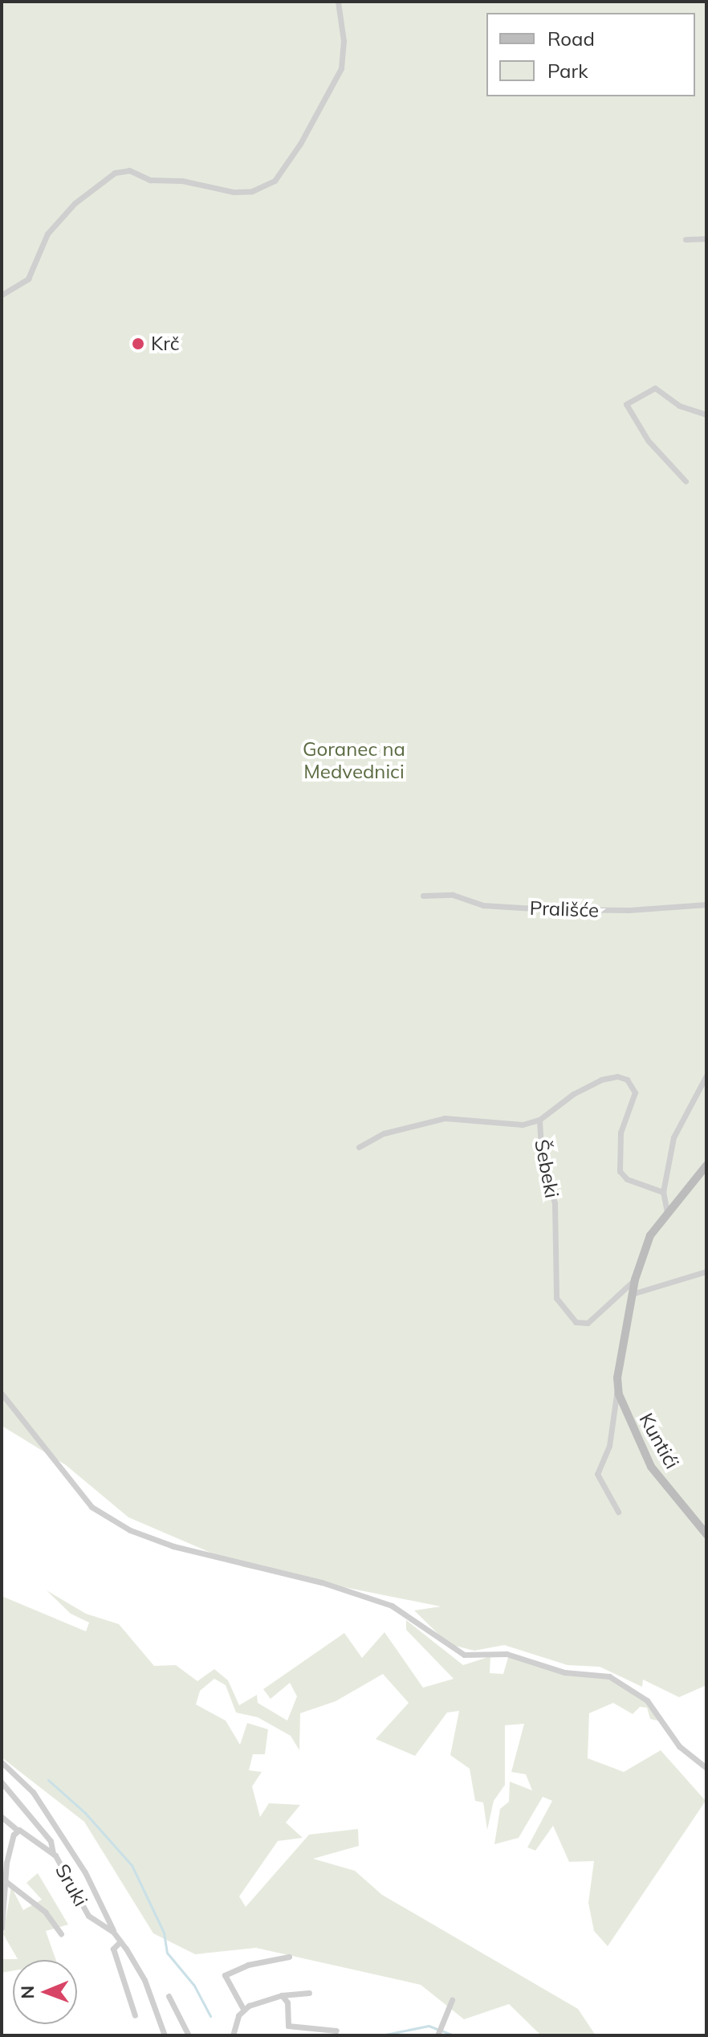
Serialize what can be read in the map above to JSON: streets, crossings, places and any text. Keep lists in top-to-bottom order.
{
  "streets": {
    "street": [
      "Prališće",
      "Šebeki",
      "Kuntići",
      "Sruki"
    ]
  },
  "crossings": [
    ["Šebeki", "Kuntići"]
  ],
  "parks": ["Goranec na Medvednici"],
  "places": ["Krč"],
  "legend": ["Road", "Park"],
  "north": "left"
}
